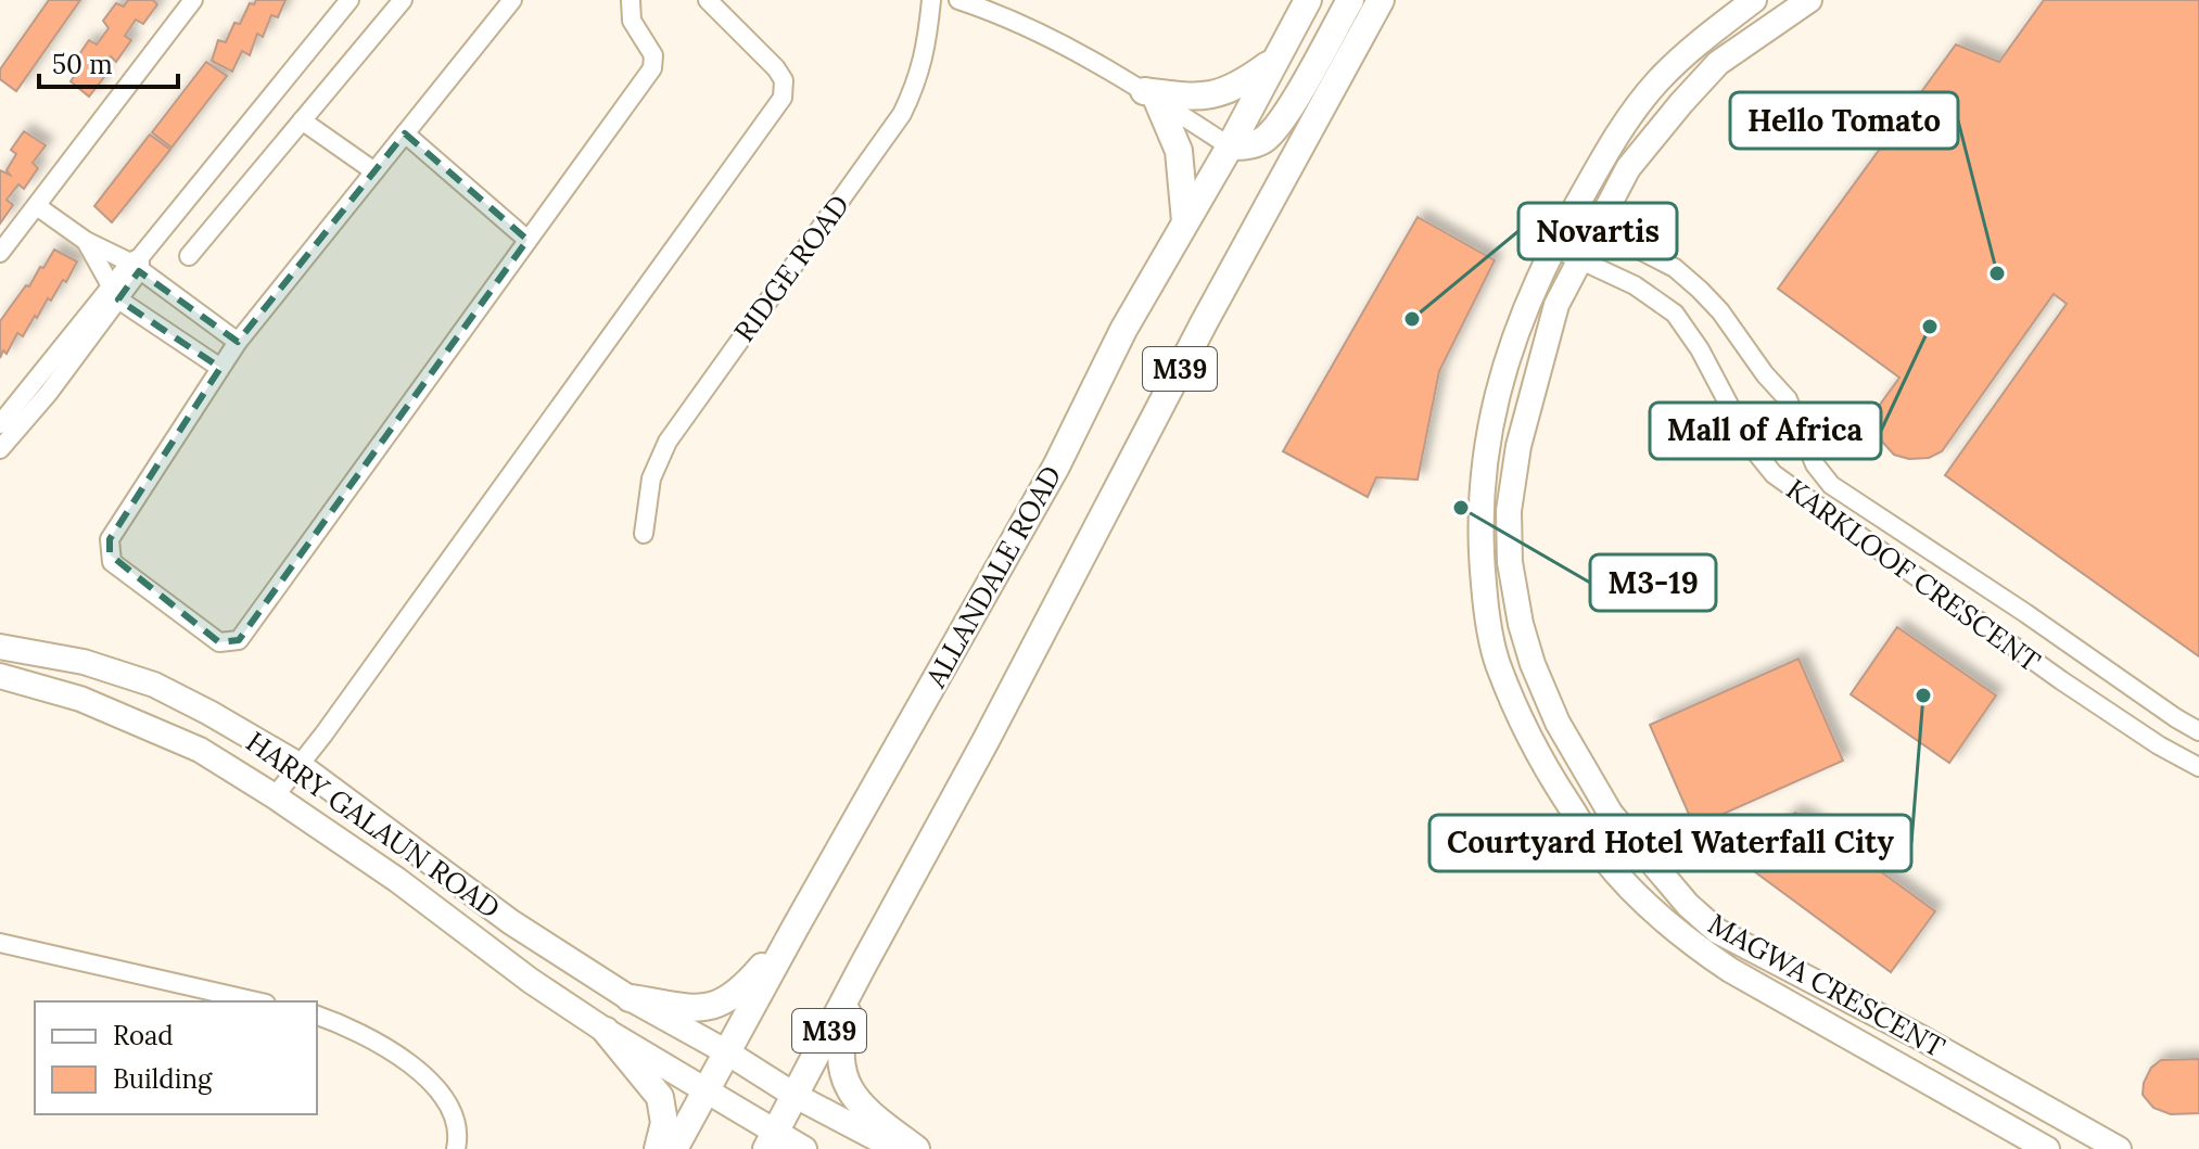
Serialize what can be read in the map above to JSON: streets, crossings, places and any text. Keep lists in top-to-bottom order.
{
  "streets": {
    "main road": ["M39", "ALLANDALE ROAD"],
    "street": [
      "RIDGE ROAD",
      "KARKLOOF CRESCENT",
      "HARRY GALAUN ROAD",
      "MAGWA CRESCENT"
    ]
  },
  "crossings": [
    ["M39", "HARRY GALAUN ROAD"],
    ["KARKLOOF CRESCENT", "MAGWA CRESCENT"],
    ["ALLANDALE ROAD", "HARRY GALAUN ROAD"]
  ],
  "places": [
    "Hello Tomato",
    "Novartis",
    "Mall of Africa",
    "M3-19",
    "Courtyard Hotel Waterfall City"
  ],
  "legend": ["Road", "Building"],
  "scale_bar": "50 m"
}
